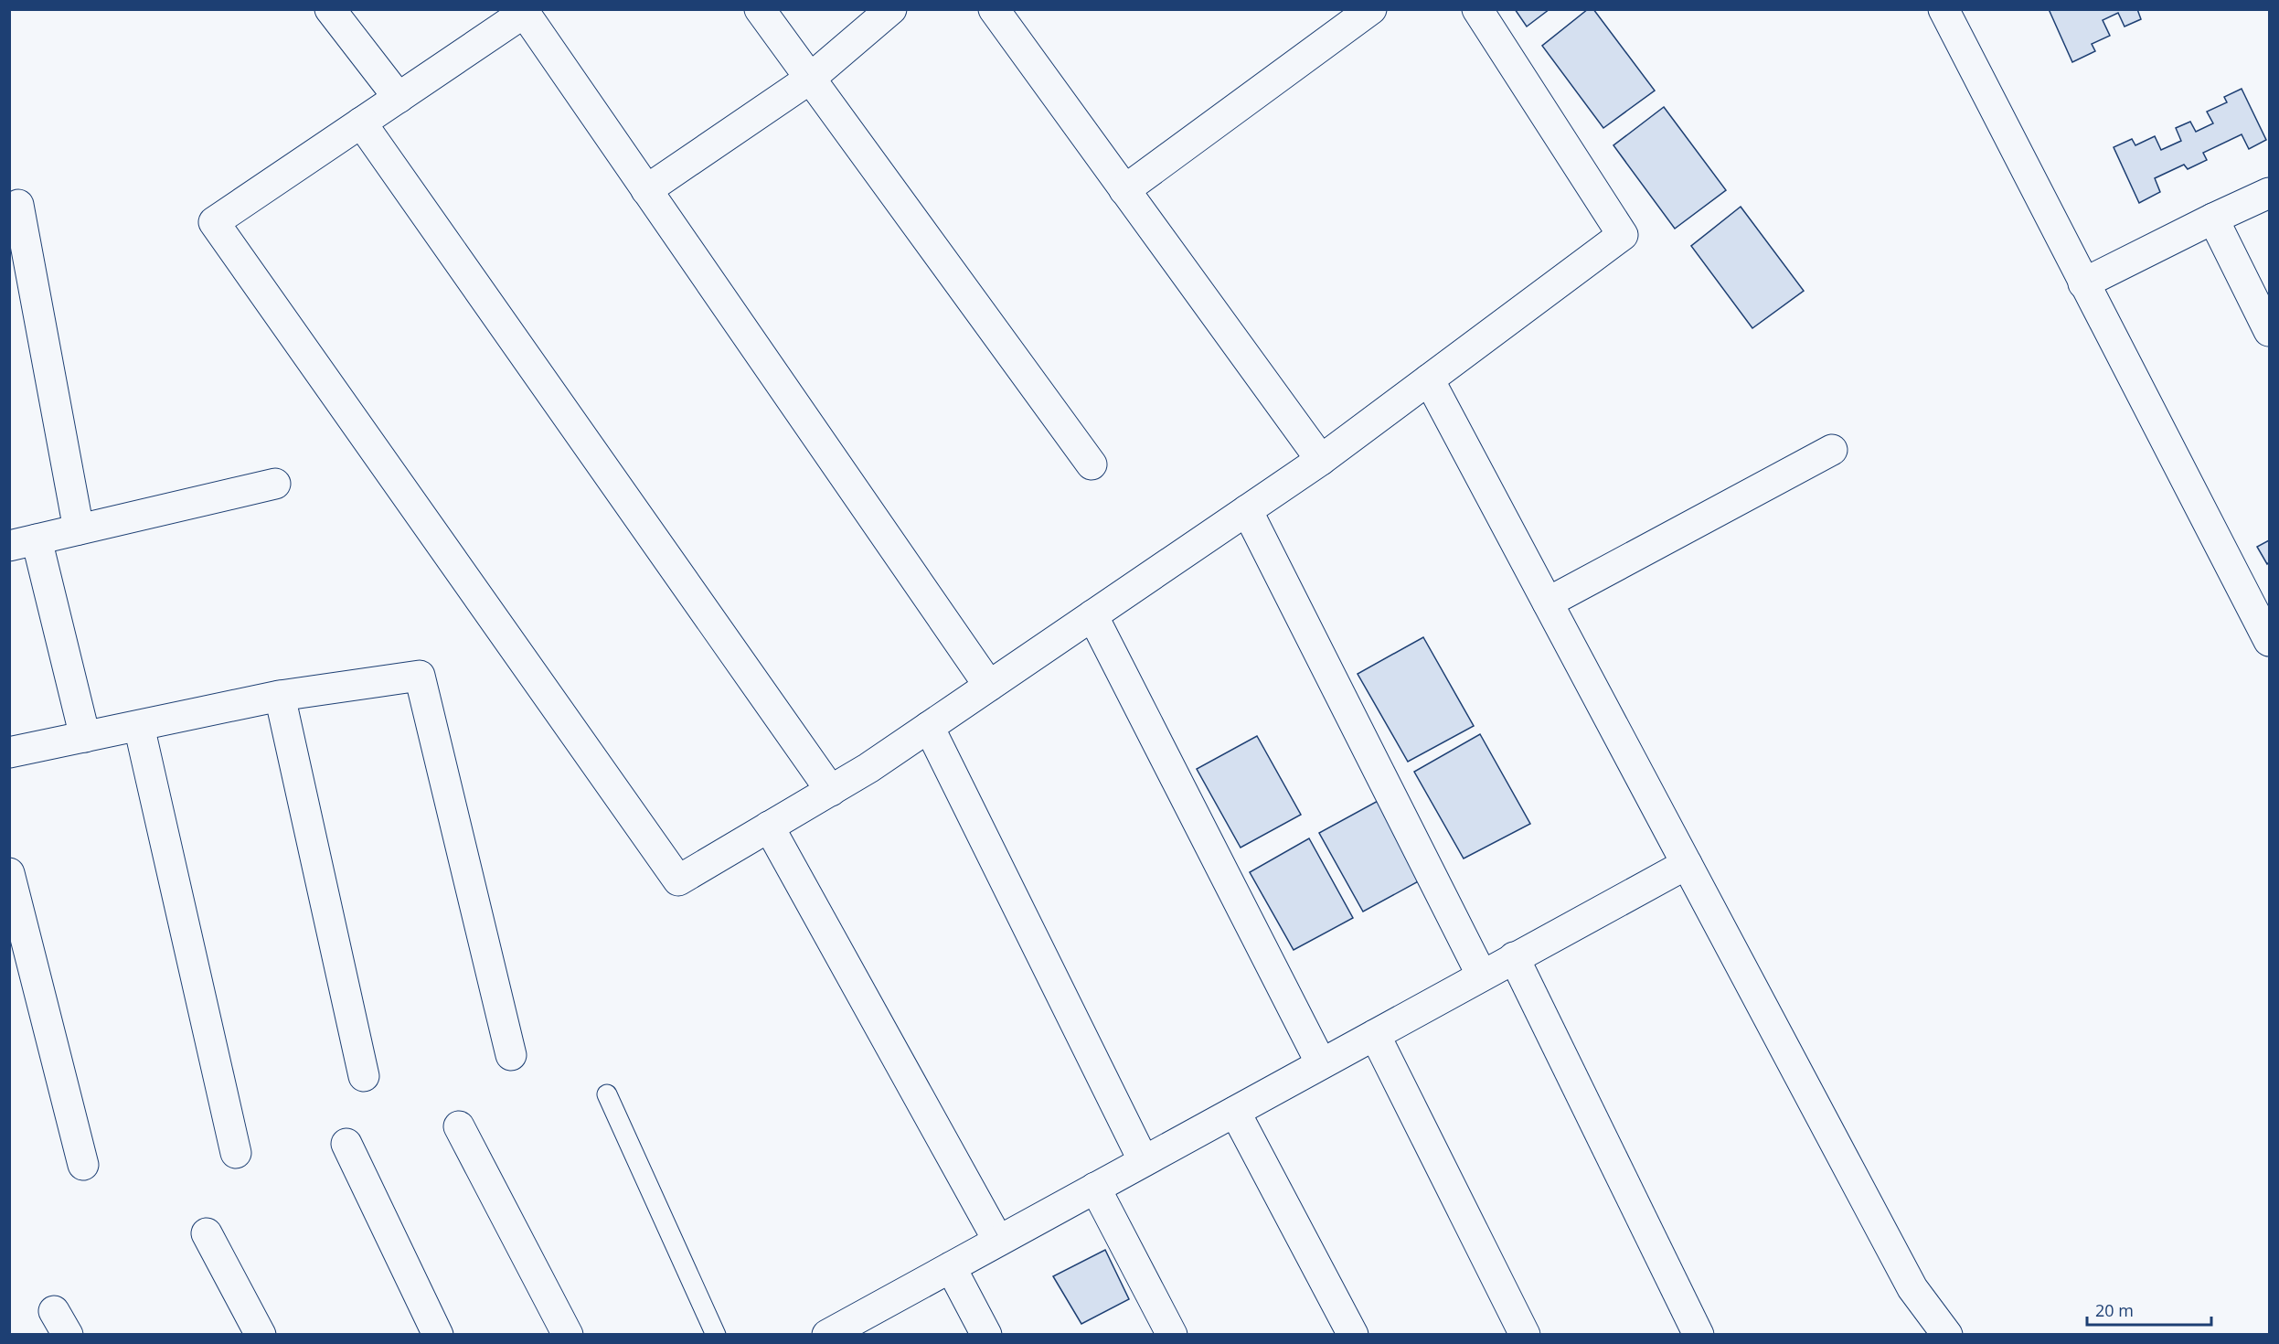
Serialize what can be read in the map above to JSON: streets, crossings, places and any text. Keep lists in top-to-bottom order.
{
  "scale_bar": "20 m"
}
